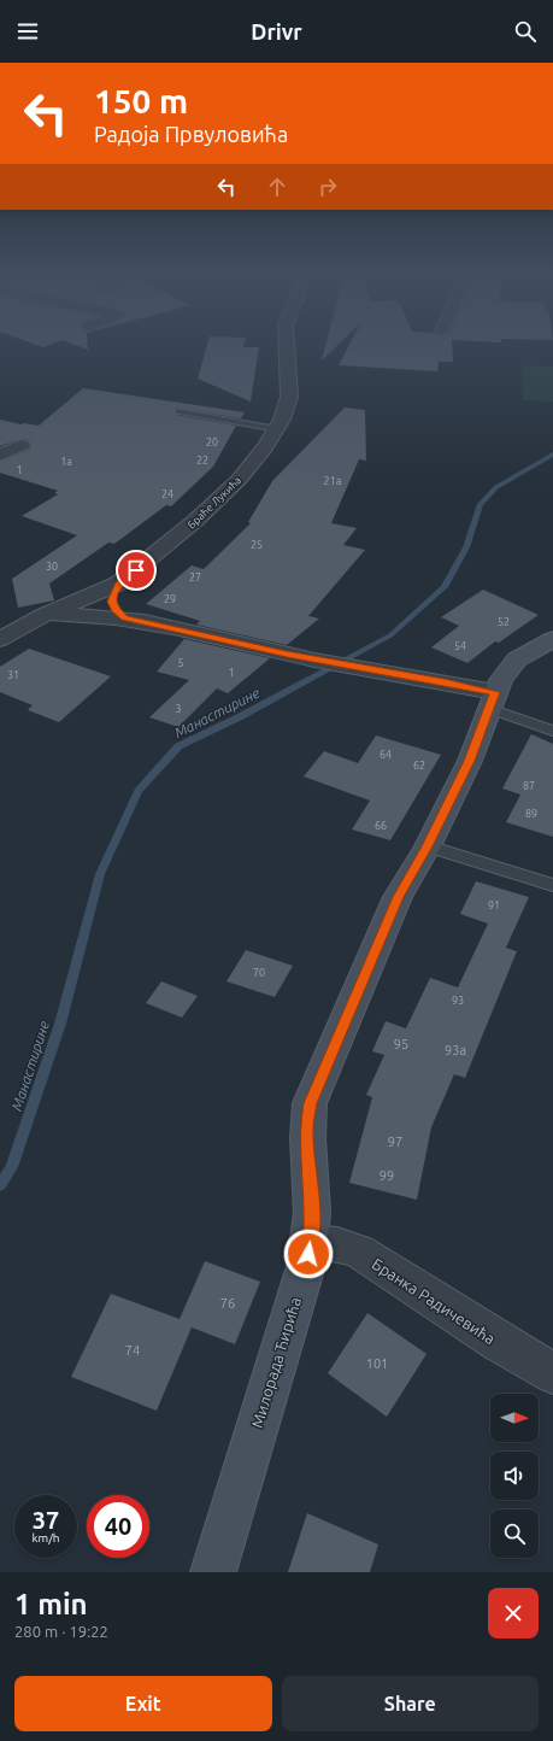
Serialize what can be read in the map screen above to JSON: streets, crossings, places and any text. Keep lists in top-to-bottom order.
{
  "streets": {
    "street": ["Браће Лукића", "Бранка Радичевића", "Милорада Ћирића"]
  },
  "crossings": [
    ["Бранка Радичевића", "Милорада Ћирића"]
  ],
  "water": ["Манастирине"],
  "house_numbers": [
    "20",
    "22",
    "1a",
    "1",
    "21a",
    "24",
    "25",
    "30",
    "27",
    "29",
    "52",
    "54",
    "5",
    "1",
    "31",
    "3",
    "64",
    "62",
    "87",
    "89",
    "66",
    "91",
    "70",
    "93",
    "95",
    "93a",
    "97",
    "99",
    "76",
    "74",
    "101"
  ],
  "north": "right",
  "page": {
    "header": "Drivr",
    "turn": ["150 m", "Радоја Првуловића"],
    "speed": "37 km/h",
    "limit": "40",
    "heading": ["1 min", "280 m · 19:22"],
    "buttons": ["Exit", "Share"]
  }
}
